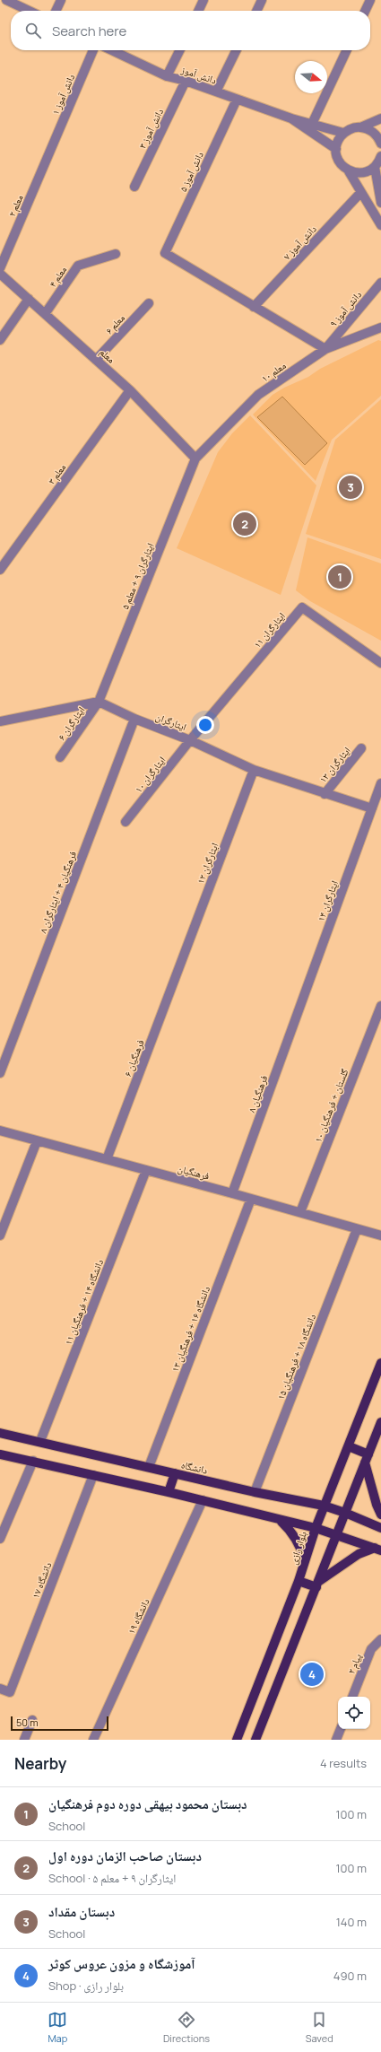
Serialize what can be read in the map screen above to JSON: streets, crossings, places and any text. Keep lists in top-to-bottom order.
{
  "streets": {
    "main road": ["دانشگاه", "بلوار رازی"],
    "street": [
      "دانش آموز",
      "دانش آموز ۱",
      "دانش آموز ۳",
      "دانش آموز ۵",
      "معلم ۲",
      "دانش آموز ۷",
      "معلم ۴",
      "دانش آموز ۹",
      "معلم ۶",
      "معلم",
      "معلم ۱۰",
      "معلم ۳",
      "ایثارگران ۹ + معلم ۵",
      "ایثارگران ۱۱",
      "ایثارگران",
      "ایثارگران ۶",
      "ایثارگران ۱۳",
      "ایثارگران ۱۰",
      "ایثارگران ۱۲",
      "فرهنگیان ۴ + ایثارگران ۸",
      "ایثارگران ۱۴",
      "فرهنگیان ۶",
      "فرهنگیان ۸",
      "گلستان + فرهنگیان ۱۰",
      "فرهنگیان",
      "دانشگاه ۱۴ + فرهنگیان ۱۱",
      "دانشگاه ۱۶ + فرهنگیان ۱۳",
      "دانشگاه ۱۸ + فرهنگیان ۱۵",
      "دانشگاه ۱۷",
      "دانشگاه ۱۹",
      "پیام ۲"
    ]
  },
  "crossings": [
    ["دانش آموز", "دانش آموز ۳"],
    ["دانش آموز", "دانش آموز ۵"],
    ["دانش آموز ۱", "معلم ۲"],
    ["دانش آموز ۵", "دانش آموز ۷"],
    ["معلم ۴", "معلم"],
    ["دانش آموز ۹", "معلم ۱۰"],
    ["معلم ۶", "معلم"],
    ["معلم", "معلم ۱۰"],
    ["معلم", "معلم ۳"],
    ["معلم", "ایثارگران ۹ + معلم ۵"],
    ["معلم ۱۰", "ایثارگران ۹ + معلم ۵"],
    ["ایثارگران ۹ + معلم ۵", "ایثارگران"],
    ["ایثارگران ۹ + معلم ۵", "ایثارگران ۶"],
    ["ایثارگران ۱۱", "ایثارگران"],
    ["ایثارگران ۱۱", "ایثارگران ۱۰"],
    ["ایثارگران", "ایثارگران ۶"],
    ["ایثارگران", "ایثارگران ۱۳"],
    ["ایثارگران", "ایثارگران ۱۰"],
    ["ایثارگران", "ایثارگران ۱۲"],
    ["ایثارگران", "فرهنگیان ۴ + ایثارگران ۸"],
    ["ایثارگران", "ایثارگران ۱۴"],
    ["ایثارگران ۱۲", "فرهنگیان ۶"],
    ["ایثارگران ۱۴", "فرهنگیان ۸"],
    ["فرهنگیان ۶", "فرهنگیان"],
    ["فرهنگیان ۸", "فرهنگیان"],
    ["گلستان + فرهنگیان ۱۰", "فرهنگیان"],
    ["فرهنگیان", "دانشگاه ۱۴ + فرهنگیان ۱۱"],
    ["فرهنگیان", "دانشگاه ۱۶ + فرهنگیان ۱۳"],
    ["فرهنگیان", "دانشگاه ۱۸ + فرهنگیان ۱۵"],
    ["دانشگاه ۱۴ + فرهنگیان ۱۱", "دانشگاه"],
    ["دانشگاه ۱۶ + فرهنگیان ۱۳", "دانشگاه"],
    ["دانشگاه ۱۸ + فرهنگیان ۱۵", "دانشگاه"],
    ["دانشگاه", "بلوار رازی"]
  ],
  "scale_bar": "50 m",
  "north": "right",
  "page": {
    "search": "Search here",
    "pins": [
      "3",
      "2",
      "1",
      "4"
    ],
    "scale": "50 m",
    "heading": ["Nearby", "4 results"],
    "list": [
      {
        "mark": "1",
        "name": "دبستان محمود بیهقی دوره دوم فرهنگیان",
        "note": "School",
        "value": "100 m"
      },
      {
        "mark": "2",
        "name": "دبستان صاحب الزمان دوره اول",
        "note": "School · ایثارگران ۹ + معلم ۵",
        "value": "100 m"
      },
      {
        "mark": "3",
        "name": "دبستان مقداد",
        "note": "School",
        "value": "140 m"
      },
      {
        "mark": "4",
        "name": "آموزشگاه و مزون عروس کوثر",
        "note": "Shop · بلوار رازی",
        "value": "490 m"
      }
    ],
    "nav": ["Map", "Directions", "Saved"]
  }
}
